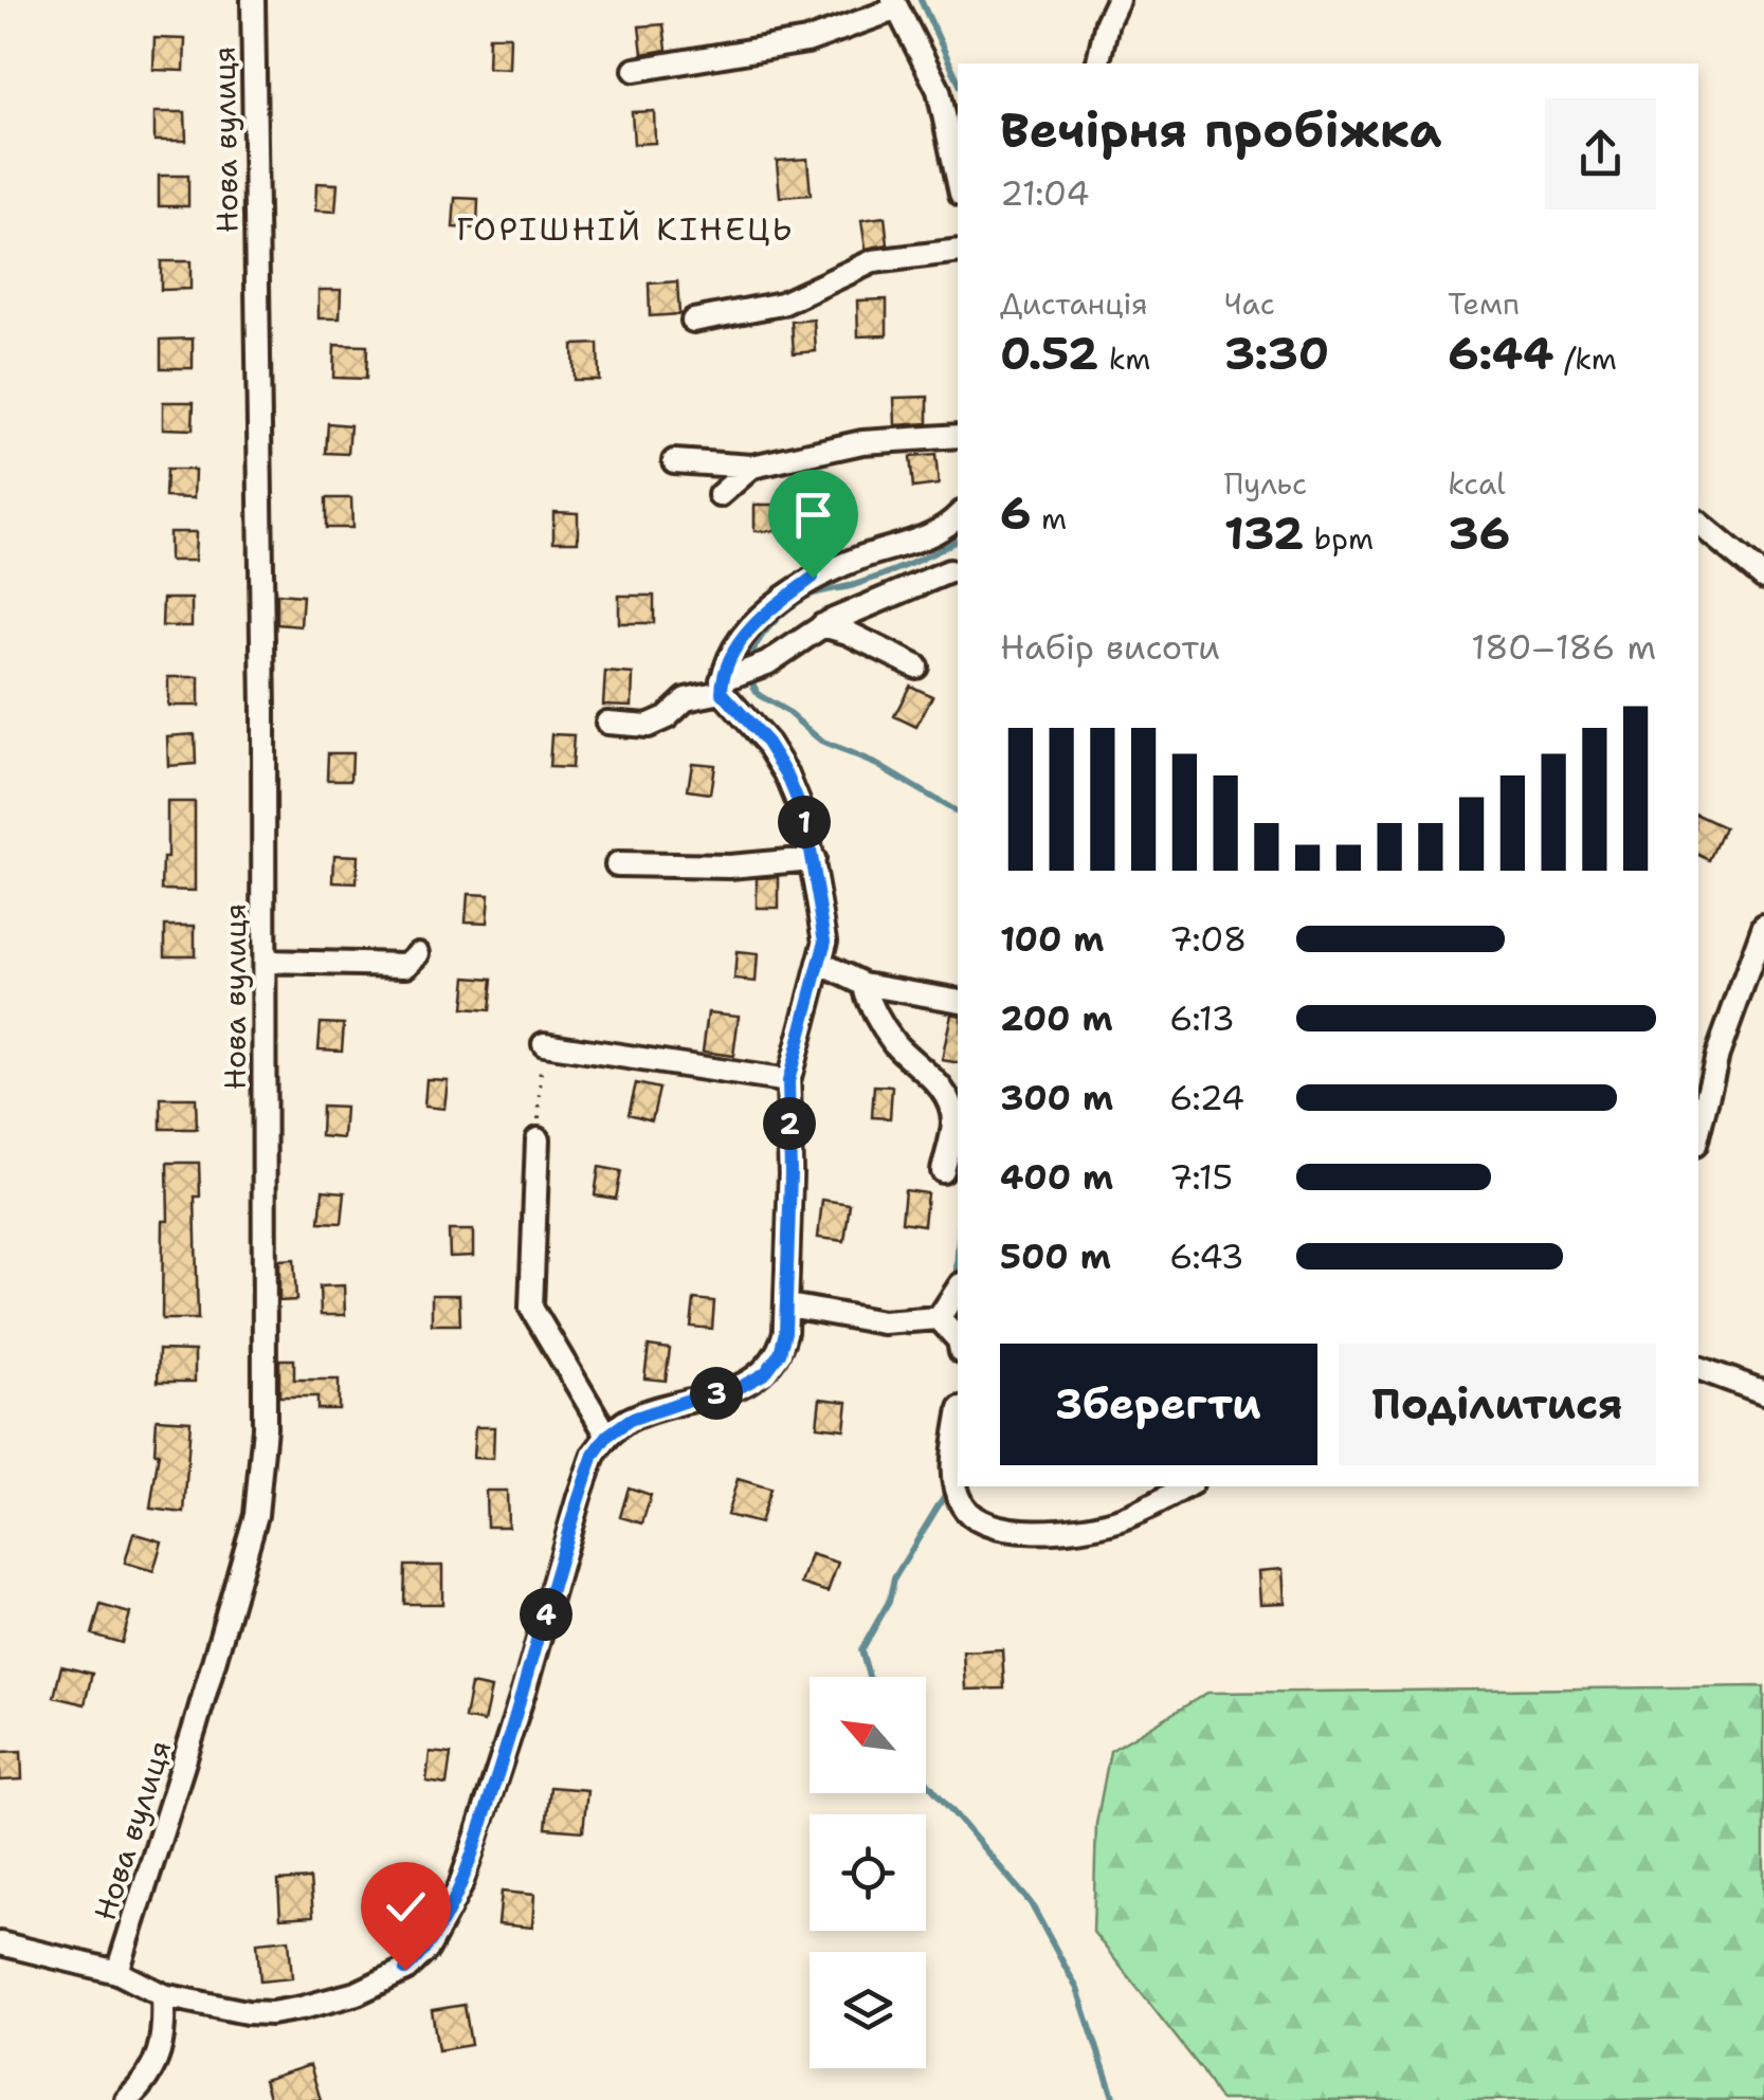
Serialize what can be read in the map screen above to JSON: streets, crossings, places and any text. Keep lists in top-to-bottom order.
{
  "streets": {
    "street": ["Нова вулиця"]
  },
  "districts": ["ГОРІШНІЙ КІНЕЦЬ"],
  "north": "top left",
  "page": {
    "heading": ["Вечірня пробіжка", "21:04"],
    "stats": [
      ["Дистанція", "0.52 km"],
      ["Час", "3:30"],
      ["Темп", "6:44 /km"],
      ["6 m"],
      ["Пульс", "132 bpm"],
      ["kcal", "36"]
    ],
    "chart": ["Набір висоти", "180–186 m"],
    "pins": [
      "1",
      "2",
      "3",
      "4"
    ],
    "list": [
      {
        "name": "100 m",
        "note": "7:08"
      },
      {
        "name": "200 m",
        "note": "6:13"
      },
      {
        "name": "300 m",
        "note": "6:24"
      },
      {
        "name": "400 m",
        "note": "7:15"
      },
      {
        "name": "500 m",
        "note": "6:43"
      }
    ],
    "buttons": ["Зберегти", "Поділитися"]
  }
}
